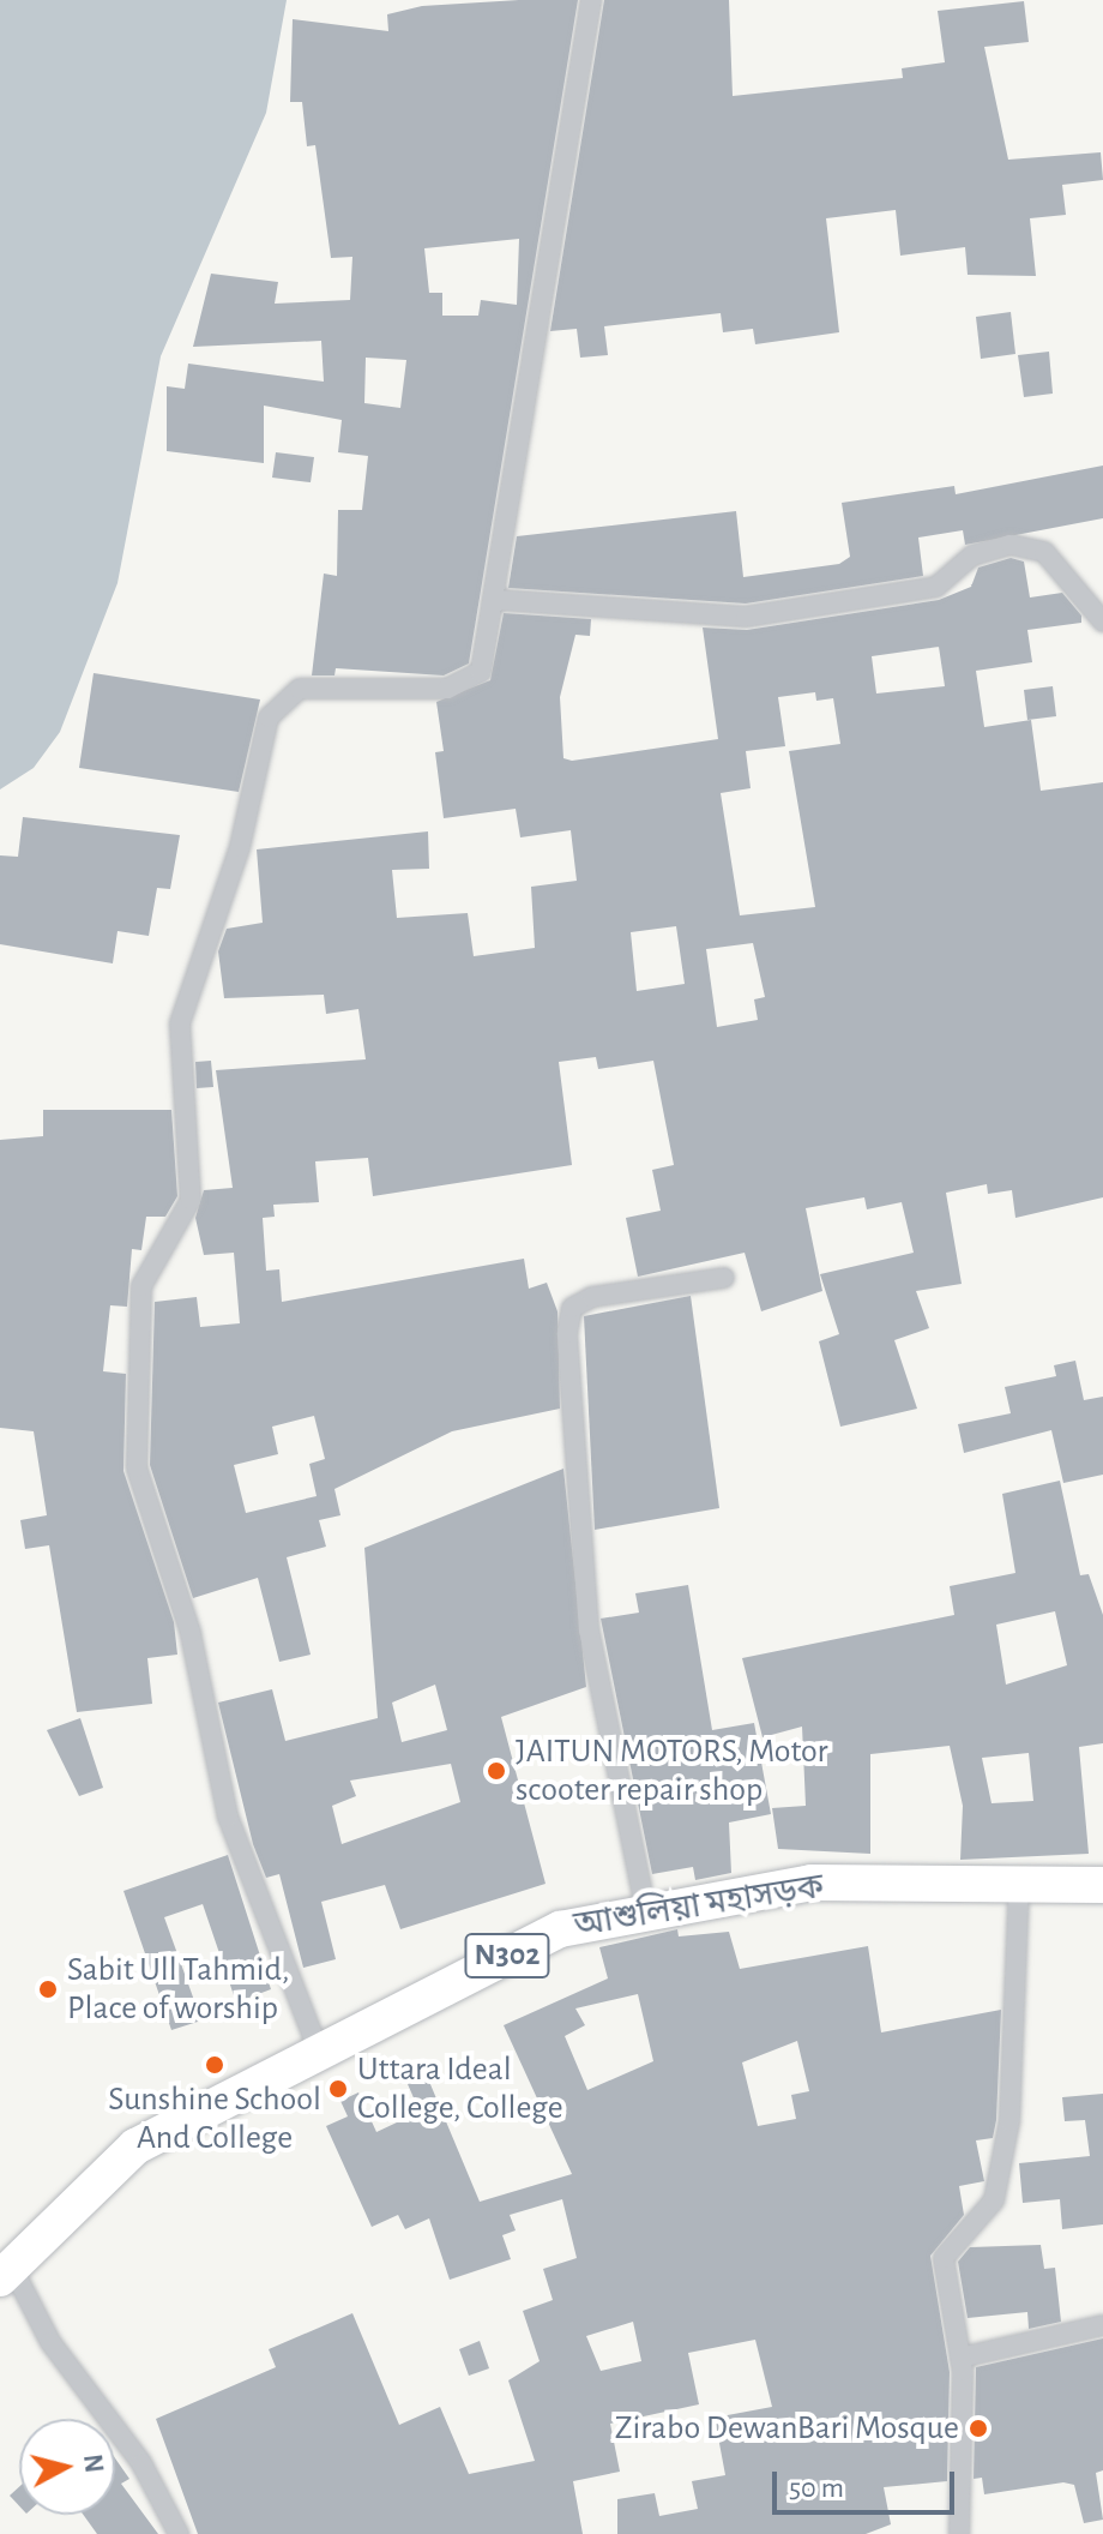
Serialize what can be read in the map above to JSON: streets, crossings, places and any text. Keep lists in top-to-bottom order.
{
  "streets": {
    "highway": ["আশুলিয়া মহাসড়ক", "N302"]
  },
  "places": [
    "JAITUN MOTORS, Motor scooter repair shop",
    "Sabit Ull Tahmid, Place of worship",
    "Sunshine School And College",
    "Uttara Ideal College, College",
    "Zirabo DewanBari Mosque"
  ],
  "scale_bar": "50 m",
  "north": "right"
}
